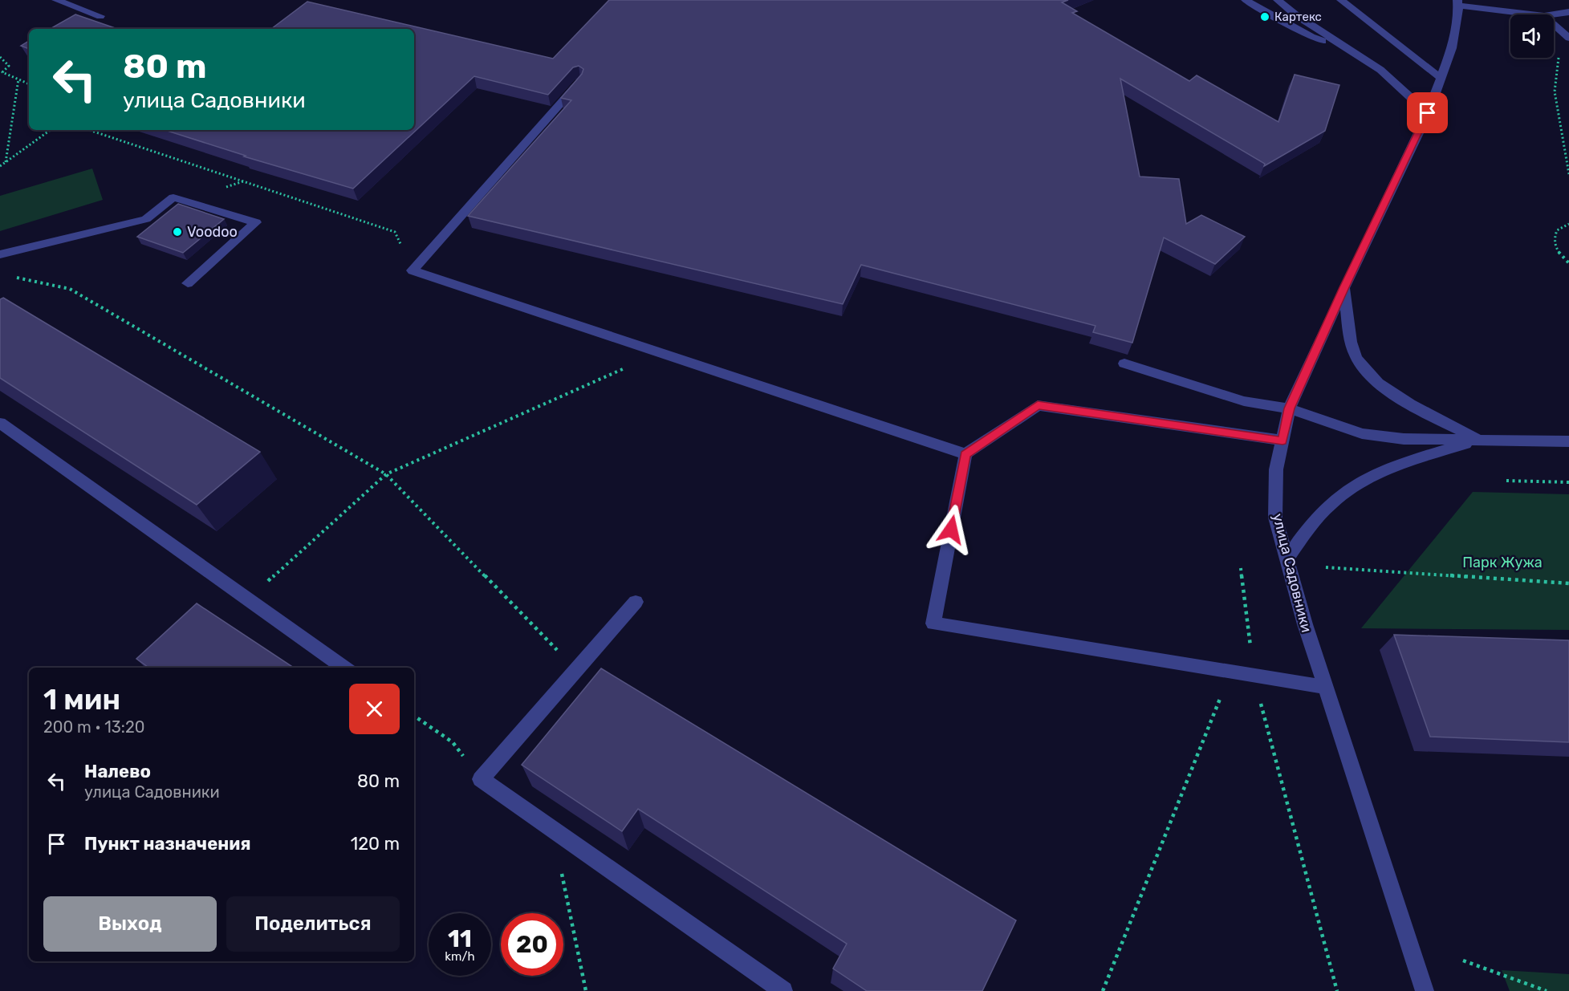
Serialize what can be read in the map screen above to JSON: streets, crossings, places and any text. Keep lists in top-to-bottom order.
{
  "streets": {
    "street": ["улица Садовники"]
  },
  "parks": ["Парк Жужа"],
  "places": ["Картекс", "Voodoo"],
  "page": {
    "turn": ["80 m", "улица Садовники"],
    "heading": ["1 мин", "200 m · 13:20"],
    "list": [
      {
        "name": "Налево",
        "note": "улица Садовники",
        "value": "80 m"
      },
      {
        "name": "Пункт назначения",
        "value": "120 m"
      }
    ],
    "buttons": ["Выход", "Поделиться"],
    "speed": "11 km/h",
    "limit": "20"
  }
}
